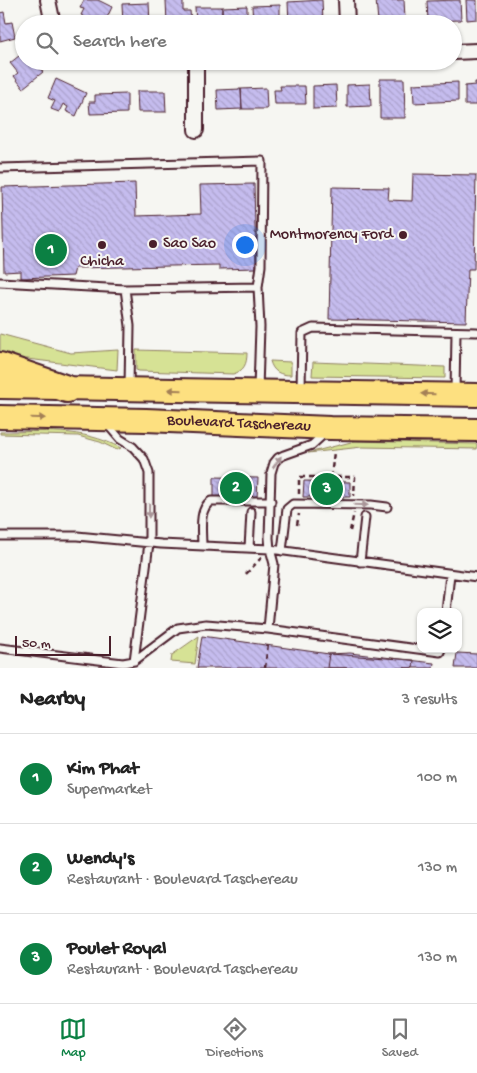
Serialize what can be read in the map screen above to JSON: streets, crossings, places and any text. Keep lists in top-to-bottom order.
{
  "streets": {
    "main road": ["Boulevard Taschereau"]
  },
  "places": ["Montmorency Ford", "Sao Sao", "Chicha"],
  "scale_bar": "50 m",
  "page": {
    "search": "Search here",
    "pins": ["1", "2", "3"],
    "scale": "50 m",
    "heading": ["Nearby", "3 results"],
    "list": [
      {
        "mark": "1",
        "name": "Kim Phat",
        "note": "Supermarket",
        "value": "100 m"
      },
      {
        "mark": "2",
        "name": "Wendy's",
        "note": "Restaurant · Boulevard Taschereau",
        "value": "130 m"
      },
      {
        "mark": "3",
        "name": "Poulet Royal",
        "note": "Restaurant · Boulevard Taschereau",
        "value": "130 m"
      }
    ],
    "nav": ["Map", "Directions", "Saved"]
  }
}
